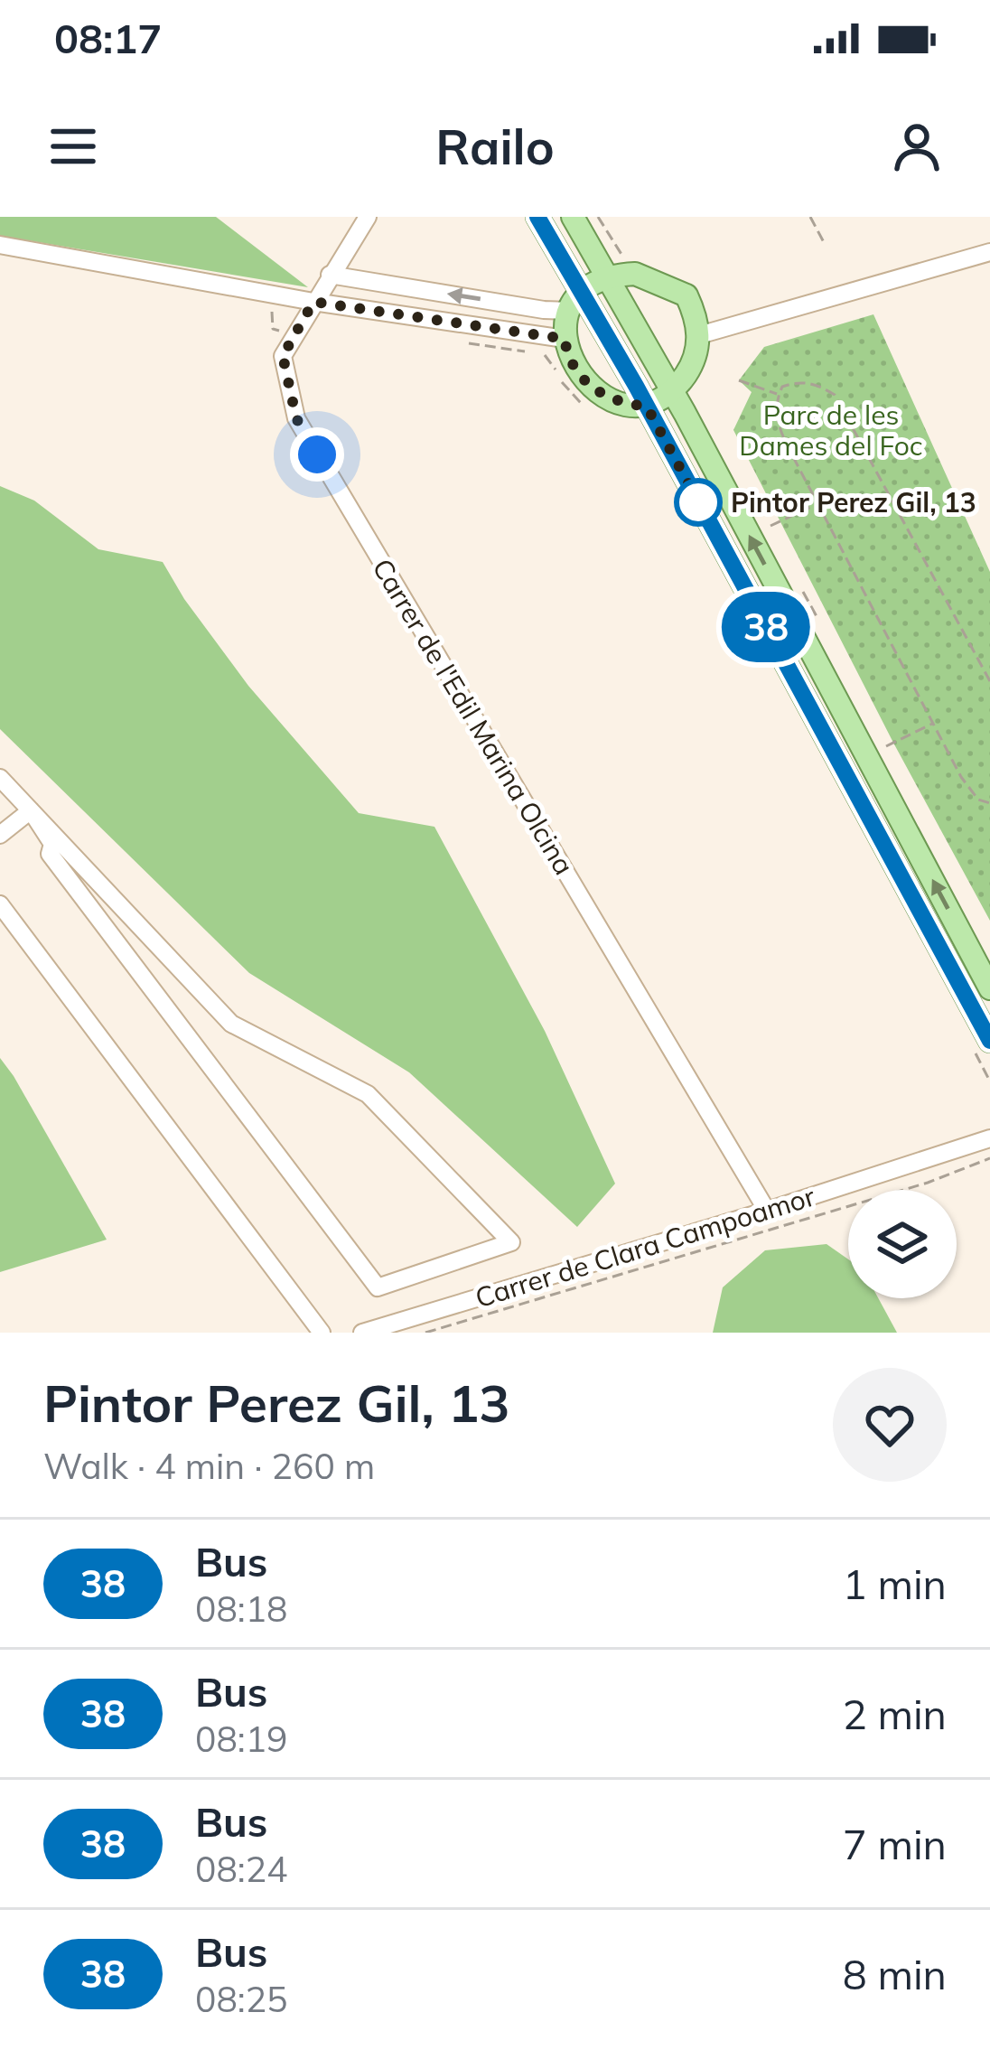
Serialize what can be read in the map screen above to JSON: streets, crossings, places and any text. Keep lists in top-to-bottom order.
{
  "streets": {
    "street": ["Carrer de l'Edil Marina Olcina", "Carrer de Clara Campoamor"]
  },
  "crossings": [
    ["Carrer de l'Edil Marina Olcina", "Carrer de Clara Campoamor"]
  ],
  "parks": ["Parc de les Dames del Foc"],
  "places": ["Pintor Perez Gil, 13"],
  "lines": ["bus line 38"],
  "page": {
    "status": "08:17",
    "header": "Railo",
    "on_map": "38",
    "heading": ["Pintor Perez Gil, 13", "Walk · 4 min · 260 m"],
    "list": [
      {
        "mark": "38",
        "name": "Bus",
        "note": "08:18",
        "value": "1 min"
      },
      {
        "mark": "38",
        "name": "Bus",
        "note": "08:19",
        "value": "2 min"
      },
      {
        "mark": "38",
        "name": "Bus",
        "note": "08:24",
        "value": "7 min"
      },
      {
        "mark": "38",
        "name": "Bus",
        "note": "08:25",
        "value": "8 min"
      }
    ]
  }
}
